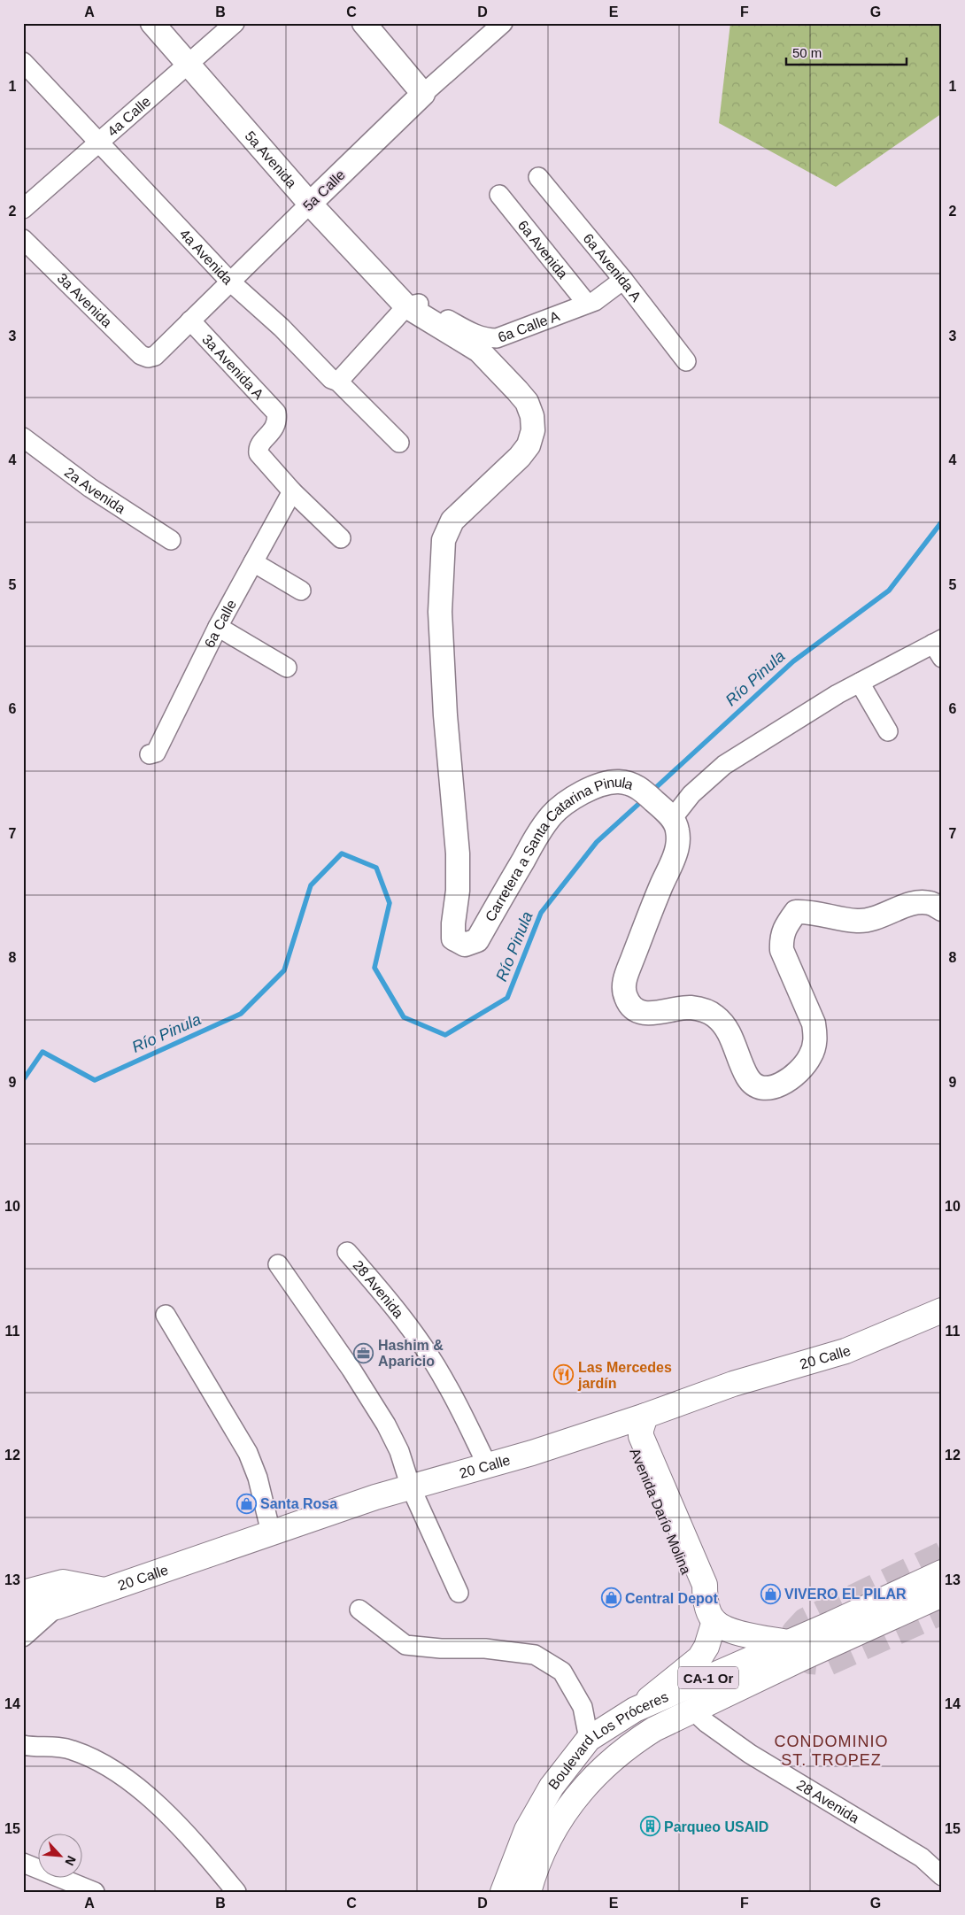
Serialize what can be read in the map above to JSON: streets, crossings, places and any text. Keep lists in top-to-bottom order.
{
  "streets": {
    "main road": [
      "20 Calle",
      "Avenida Darío Molina",
      "CA-1 Or",
      "Boulevard Los Próceres"
    ],
    "street": [
      "4a Calle",
      "5a Avenida",
      "5a Calle",
      "6a Avenida",
      "4a Avenida",
      "6a Avenida A",
      "3a Avenida",
      "6a Calle A",
      "3a Avenida A",
      "2a Avenida",
      "6a Calle",
      "Carretera a Santa Catarina Pinula",
      "28 Avenida"
    ]
  },
  "crossings": [
    ["4a Calle", "5a Avenida"],
    ["4a Calle", "4a Avenida"],
    ["5a Avenida", "5a Calle"],
    ["5a Avenida", "6a Calle A"],
    ["5a Avenida", "Carretera a Santa Catarina Pinula"],
    ["5a Calle", "4a Avenida"],
    ["5a Calle", "3a Avenida"],
    ["5a Calle", "3a Avenida A"],
    ["6a Avenida", "6a Calle A"],
    ["6a Avenida A", "6a Calle A"],
    ["3a Avenida A", "6a Calle"],
    ["28 Avenida", "20 Calle"],
    ["28 Avenida", "Boulevard Los Próceres"],
    ["20 Calle", "Avenida Darío Molina"]
  ],
  "districts": ["CONDOMINIO ST. TROPEZ"],
  "water": ["Río Pinula"],
  "places": {
    "office": ["Hashim & Aparicio"],
    "restaurant": ["Las Mercedes jardín"],
    "shop": ["Santa Rosa", "VIVERO EL PILAR", "Central Depot"],
    "building": ["Parqueo USAID"]
  },
  "scale_bar": "50 m",
  "north": "bottom right",
  "grid": {
    "columns": [
      "A",
      "B",
      "C",
      "D",
      "E",
      "F",
      "G"
    ],
    "rows": [
      "1",
      "2",
      "3",
      "4",
      "5",
      "6",
      "7",
      "8",
      "9",
      "10",
      "11",
      "12",
      "13",
      "14",
      "15"
    ]
  }
}
